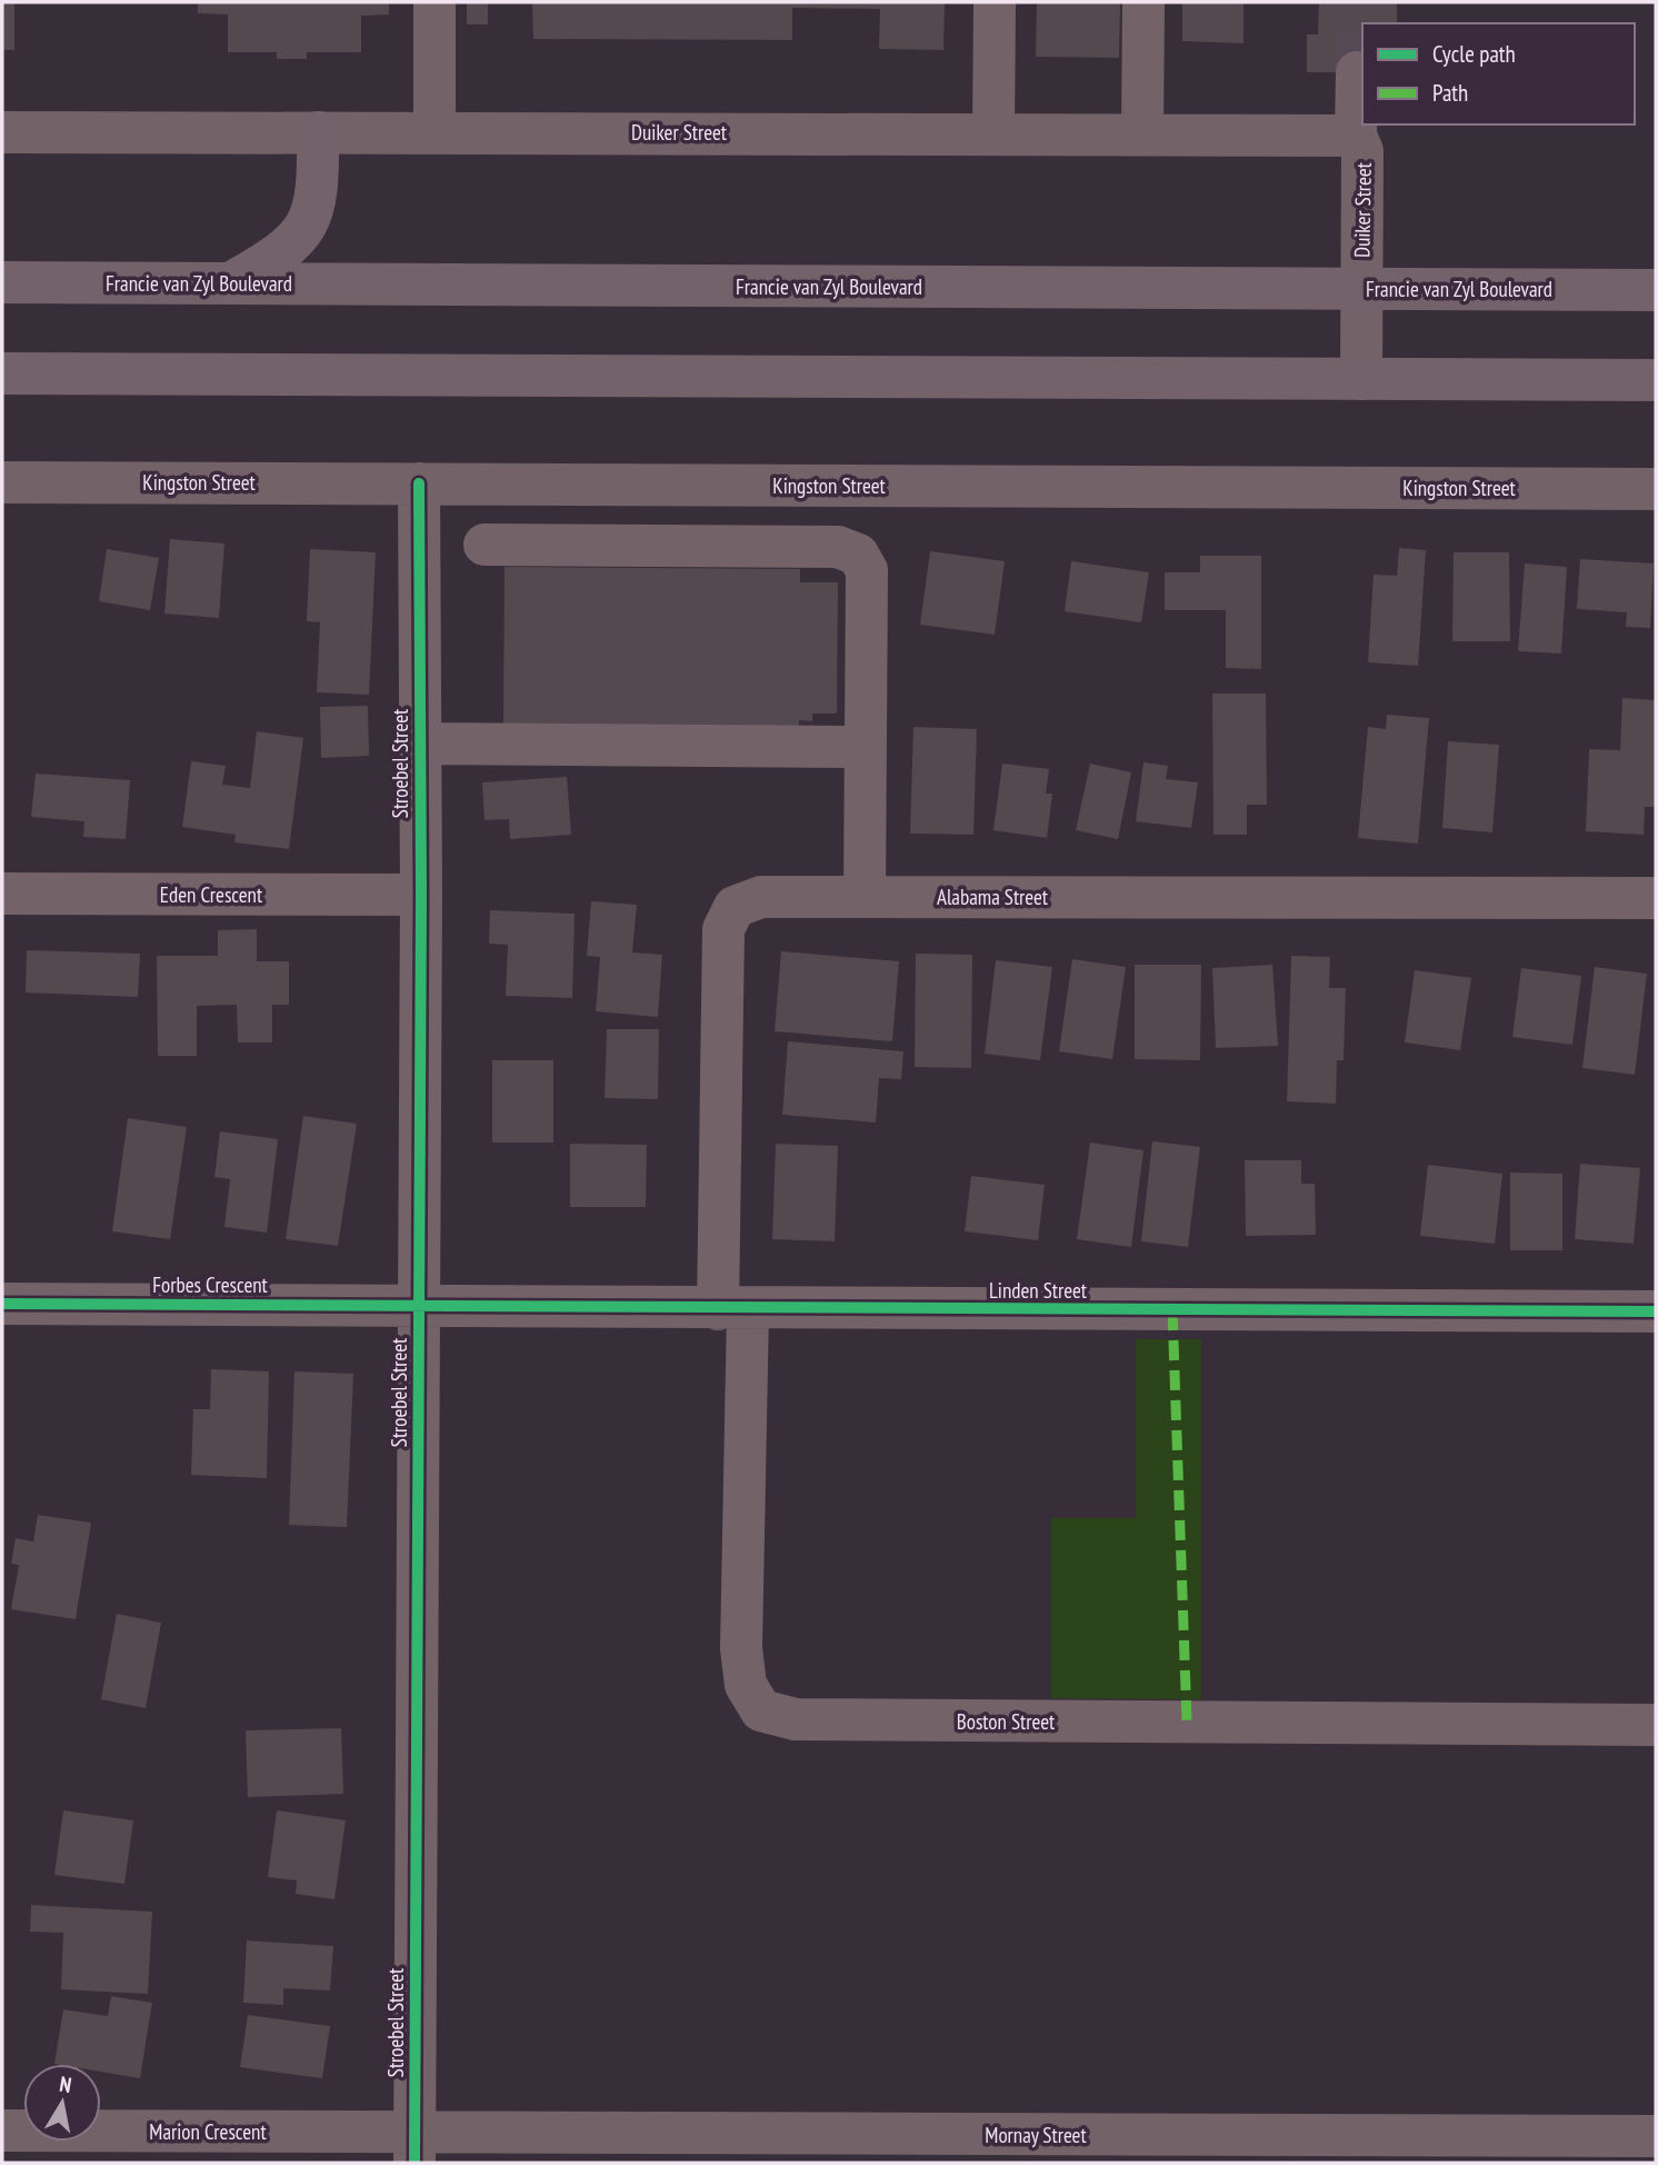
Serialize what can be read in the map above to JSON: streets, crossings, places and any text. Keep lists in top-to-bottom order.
{
  "streets": {
    "main road": ["Francie van Zyl Boulevard"],
    "street": [
      "Duiker Street",
      "Kingston Street",
      "Stroebel Street",
      "Eden Crescent",
      "Alabama Street",
      "Forbes Crescent",
      "Linden Street",
      "Boston Street",
      "Marion Crescent",
      "Mornay Street"
    ]
  },
  "crossings": [
    ["Duiker Street", "Francie van Zyl Boulevard"],
    ["Kingston Street", "Stroebel Street"],
    ["Stroebel Street", "Eden Crescent"],
    ["Stroebel Street", "Forbes Crescent"],
    ["Stroebel Street", "Linden Street"],
    ["Stroebel Street", "Marion Crescent"],
    ["Stroebel Street", "Mornay Street"],
    ["Alabama Street", "Linden Street"],
    ["Alabama Street", "Boston Street"],
    ["Forbes Crescent", "Linden Street"],
    ["Linden Street", "Boston Street"],
    ["Marion Crescent", "Mornay Street"]
  ],
  "legend": ["Cycle path", "Path"],
  "north": "top"
}
